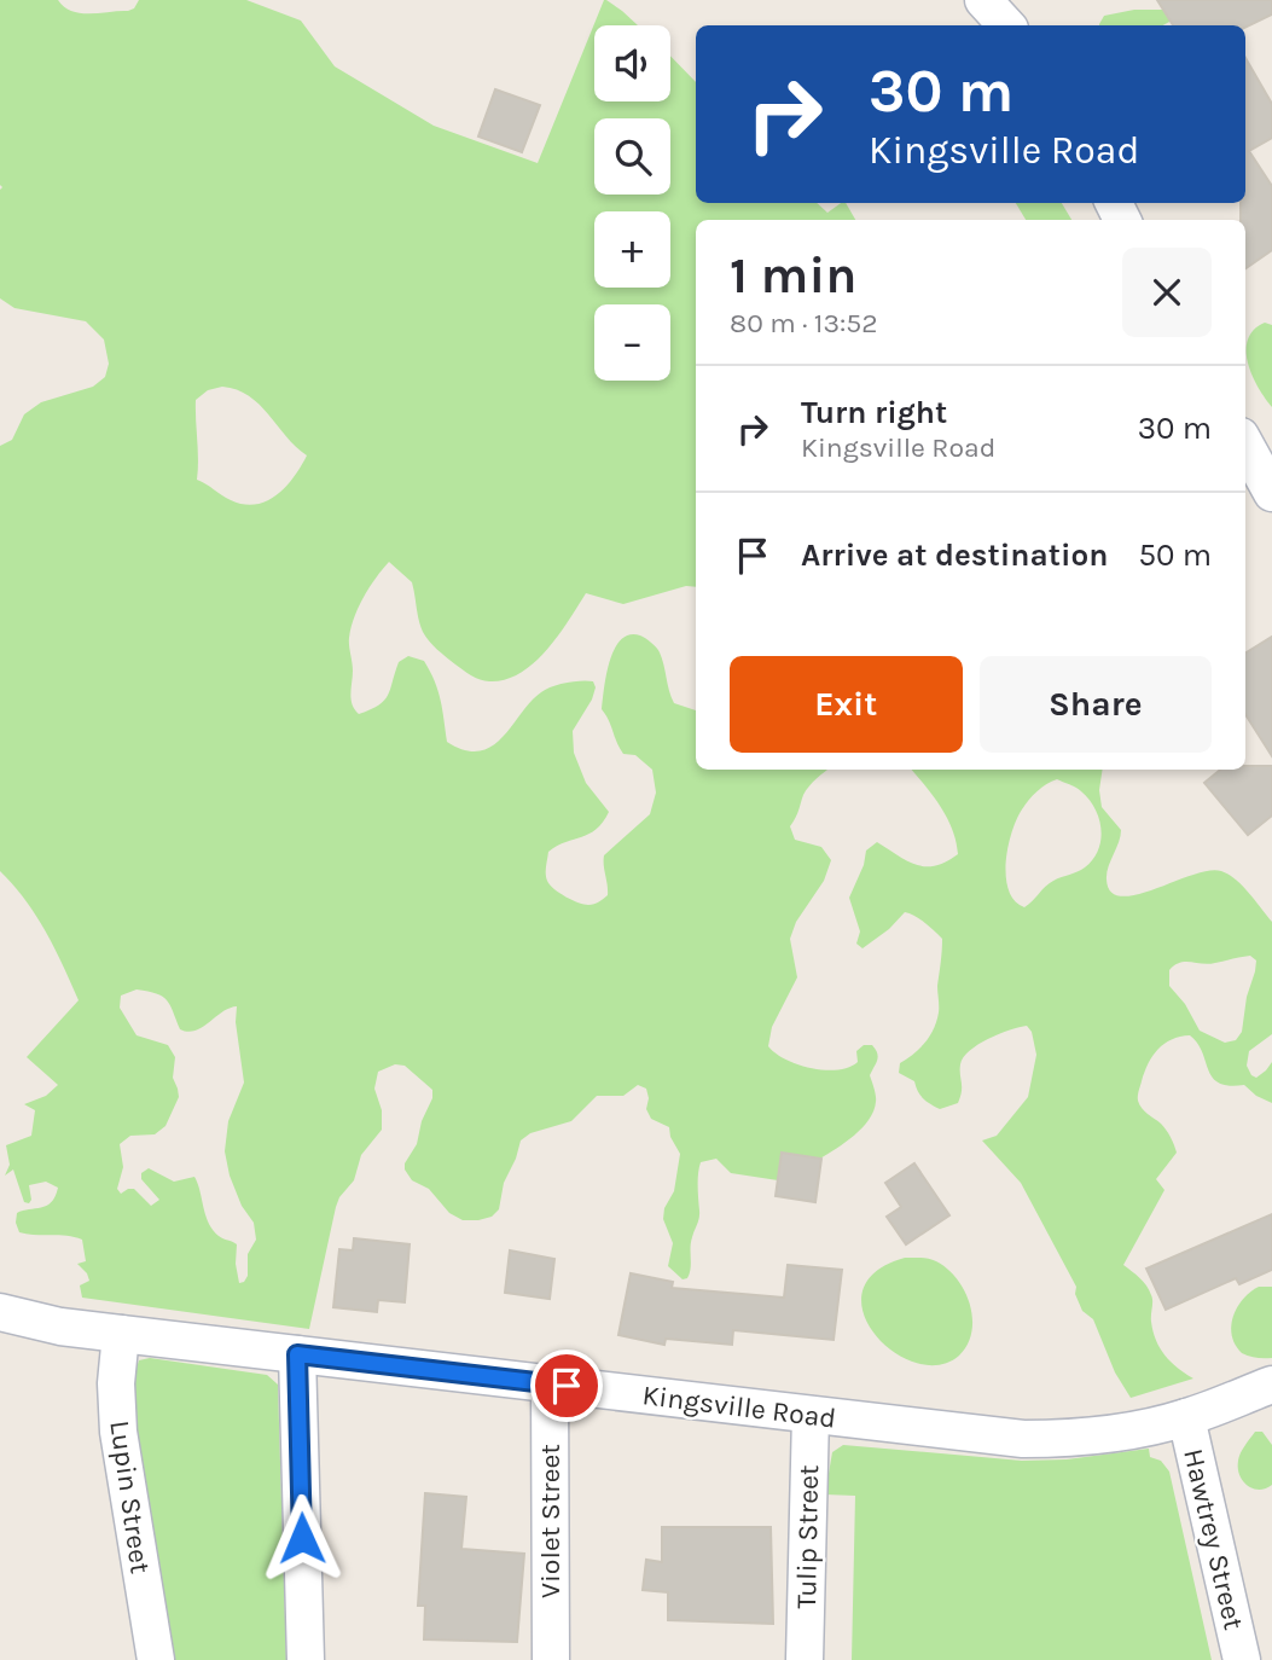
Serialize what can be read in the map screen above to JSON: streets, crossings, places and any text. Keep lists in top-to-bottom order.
{
  "streets": {
    "street": [
      "Kingsville Road",
      "Lupin Street",
      "Violet Street",
      "Tulip Street",
      "Hawtrey Street"
    ]
  },
  "crossings": [
    ["Kingsville Road", "Lupin Street"],
    ["Kingsville Road", "Violet Street"],
    ["Kingsville Road", "Tulip Street"],
    ["Kingsville Road", "Hawtrey Street"]
  ],
  "page": {
    "map_buttons": ["+", "−"],
    "turn": ["30 m", "Kingsville Road"],
    "heading": ["1 min", "80 m · 13:52"],
    "list": [
      {
        "name": "Turn right",
        "note": "Kingsville Road",
        "value": "30 m"
      },
      {
        "name": "Arrive at destination",
        "value": "50 m"
      }
    ],
    "buttons": ["Exit", "Share"]
  }
}
